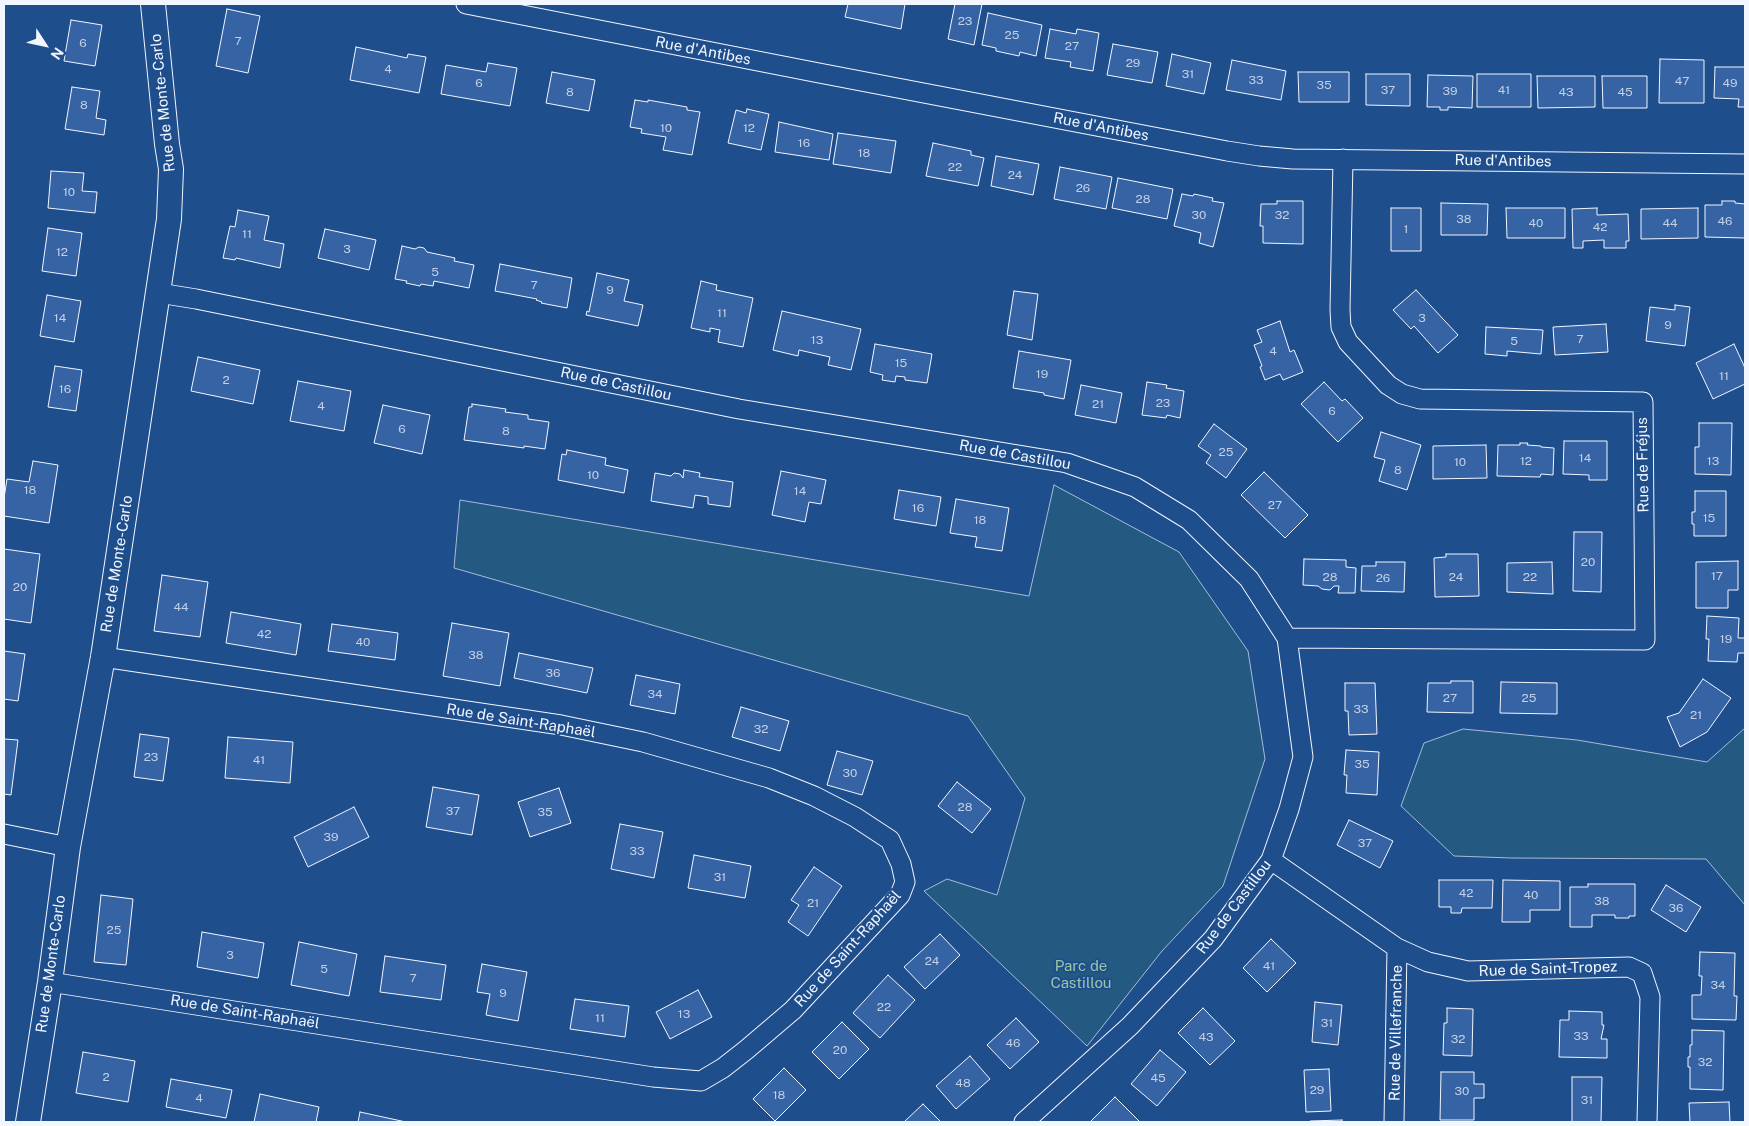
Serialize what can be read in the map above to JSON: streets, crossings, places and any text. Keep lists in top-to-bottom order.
{
  "streets": {
    "street": [
      "Rue d'Antibes",
      "Rue de Monte-Carlo",
      "Rue de Castillou",
      "Rue de Fréjus",
      "Rue de Saint-Raphaël",
      "Rue de Saint-Tropez",
      "Rue de Villefranche"
    ]
  },
  "crossings": [
    ["Rue d'Antibes", "Rue de Fréjus"],
    ["Rue de Monte-Carlo", "Rue de Castillou"],
    ["Rue de Monte-Carlo", "Rue de Saint-Raphaël"],
    ["Rue de Castillou", "Rue de Fréjus"],
    ["Rue de Castillou", "Rue de Villefranche"],
    ["Rue de Saint-Tropez", "Rue de Villefranche"]
  ],
  "parks": ["Parc de Castillou"],
  "house_numbers": [
    "23",
    "25",
    "7",
    "6",
    "27",
    "29",
    "4",
    "31",
    "33",
    "47",
    "6",
    "49",
    "35",
    "37",
    "41",
    "39",
    "8",
    "43",
    "45",
    "8",
    "10",
    "12",
    "16",
    "18",
    "22",
    "24",
    "26",
    "10",
    "28",
    "30",
    "32",
    "38",
    "46",
    "40",
    "44",
    "42",
    "1",
    "11",
    "3",
    "12",
    "5",
    "7",
    "9",
    "11",
    "14",
    "3",
    "9",
    "7",
    "13",
    "5",
    "4",
    "15",
    "19",
    "11",
    "2",
    "16",
    "23",
    "21",
    "4",
    "6",
    "6",
    "8",
    "25",
    "14",
    "12",
    "13",
    "10",
    "8",
    "10",
    "18",
    "14",
    "27",
    "16",
    "15",
    "18",
    "20",
    "17",
    "28",
    "24",
    "22",
    "26",
    "20",
    "44",
    "42",
    "19",
    "40",
    "38",
    "36",
    "34",
    "27",
    "25",
    "33",
    "21",
    "32",
    "23",
    "41",
    "35",
    "30",
    "28",
    "37",
    "35",
    "39",
    "37",
    "33",
    "31",
    "42",
    "40",
    "38",
    "21",
    "36",
    "25",
    "3",
    "24",
    "41",
    "5",
    "7",
    "34",
    "9",
    "22",
    "13",
    "11",
    "31",
    "33",
    "43",
    "32",
    "46",
    "20",
    "32",
    "2",
    "45",
    "48",
    "29",
    "30",
    "18",
    "4",
    "31"
  ],
  "north": "bottom right"
}
